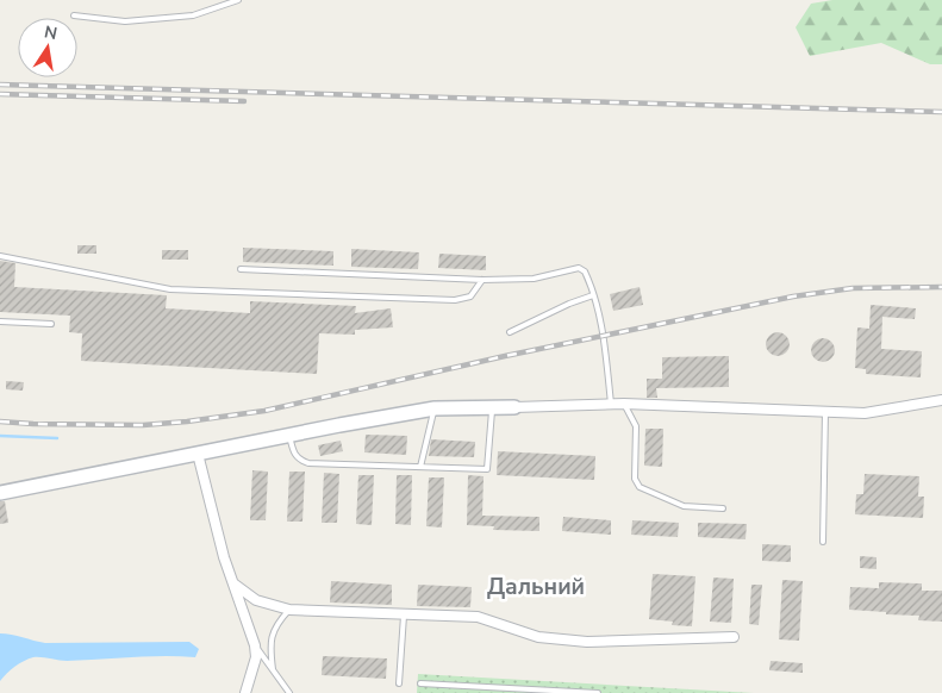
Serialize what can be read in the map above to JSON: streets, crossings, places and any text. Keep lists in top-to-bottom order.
{
  "districts": ["Дальний"],
  "north": "top"
}
